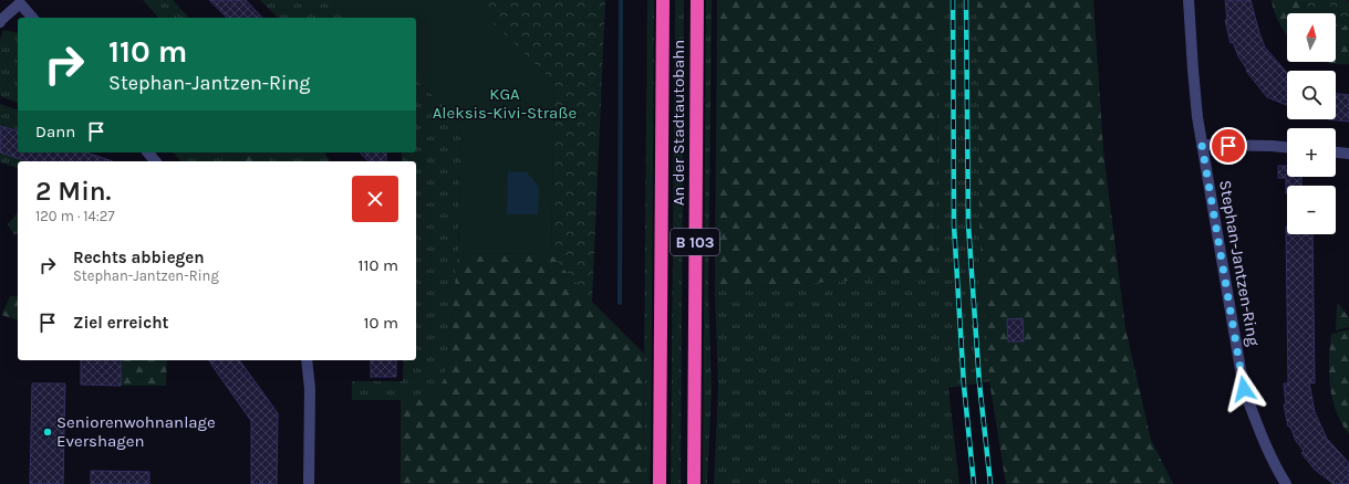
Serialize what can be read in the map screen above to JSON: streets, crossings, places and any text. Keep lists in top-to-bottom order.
{
  "streets": {
    "highway": ["An der Stadtautobahn", "B 103"],
    "street": ["Stephan-Jantzen-Ring"]
  },
  "parks": ["KGA Aleksis-Kivi-Straße"],
  "places": ["Seniorenwohnanlage Evershagen"],
  "north": "top",
  "page": {
    "map_buttons": ["+", "−"],
    "turn": ["110 m", "Stephan-Jantzen-Ring"],
    "then": "Dann",
    "heading": ["2 Min.", "120 m · 14:27"],
    "list": [
      {
        "name": "Rechts abbiegen",
        "note": "Stephan-Jantzen-Ring",
        "value": "110 m"
      },
      {
        "name": "Ziel erreicht",
        "value": "10 m"
      }
    ]
  }
}
